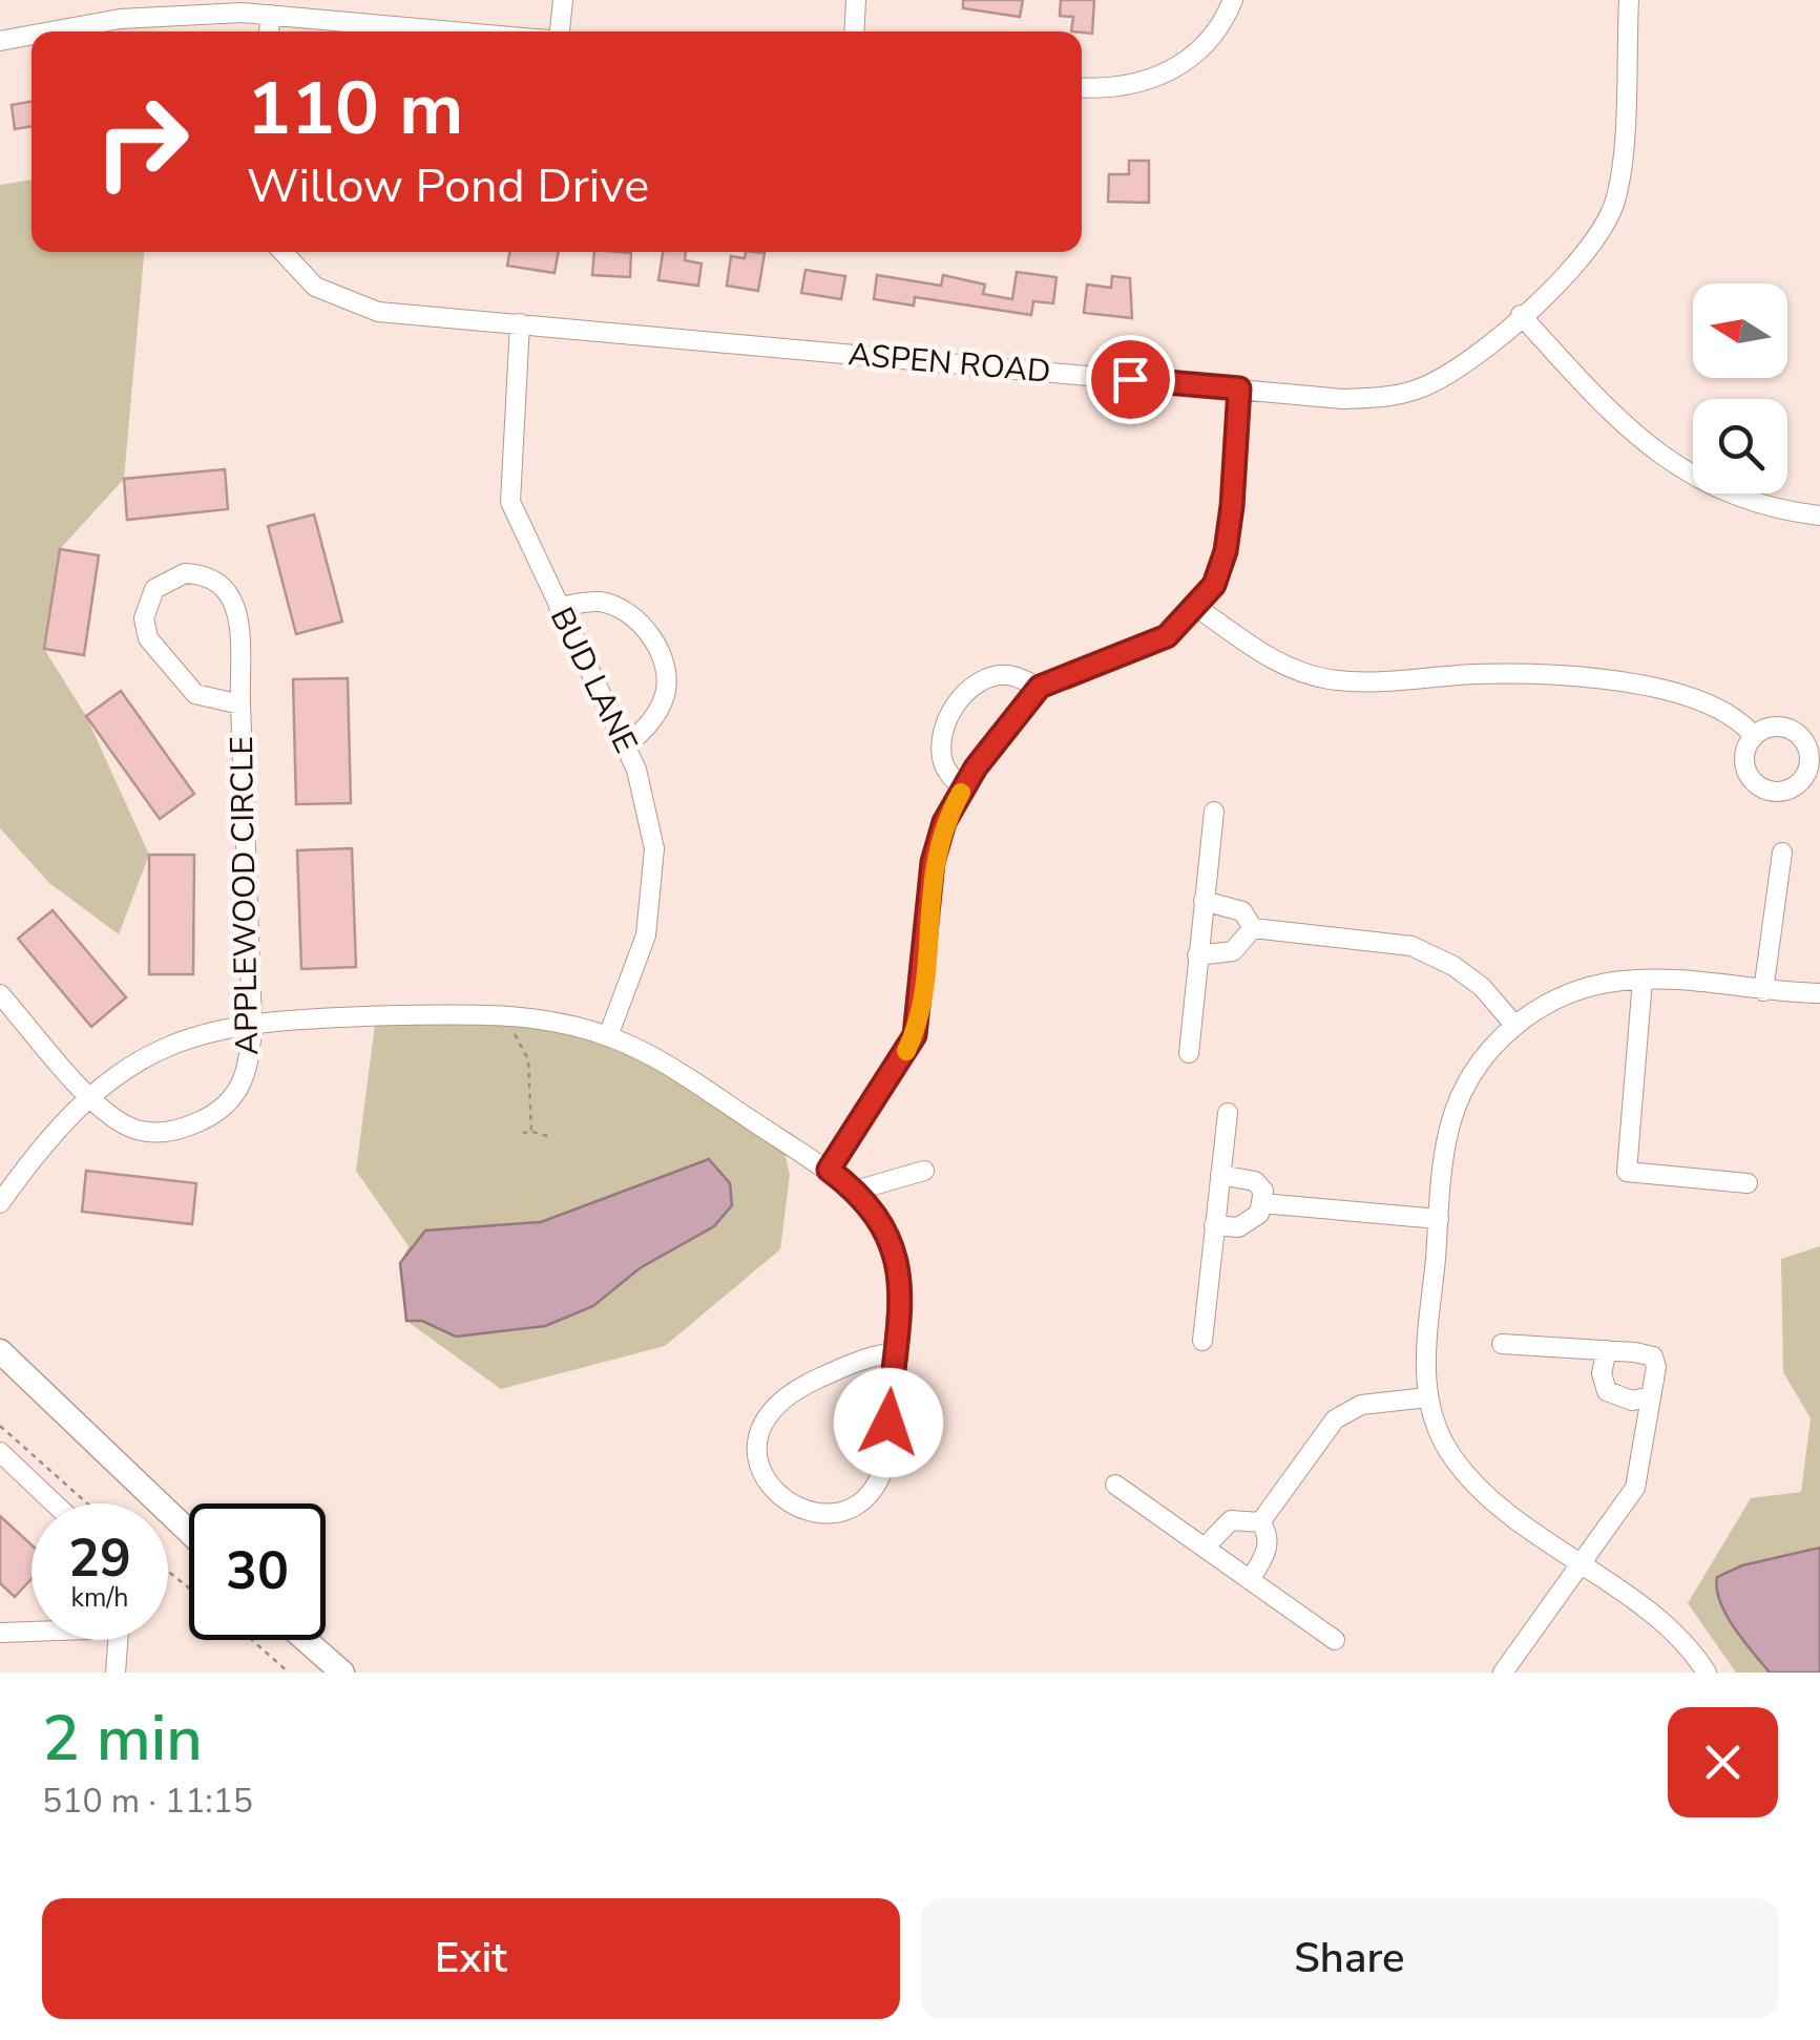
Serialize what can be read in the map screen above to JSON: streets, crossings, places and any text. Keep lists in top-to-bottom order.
{
  "streets": {
    "street": ["ASPEN ROAD", "BUD LANE", "APPLEWOOD CIRCLE"]
  },
  "crossings": [
    ["ASPEN ROAD", "BUD LANE"]
  ],
  "north": "left",
  "page": {
    "turn": ["110 m", "Willow Pond Drive"],
    "speed": "29 km/h",
    "limit": "30",
    "heading": ["2 min", "510 m · 11:15"],
    "buttons": ["Exit", "Share"]
  }
}
